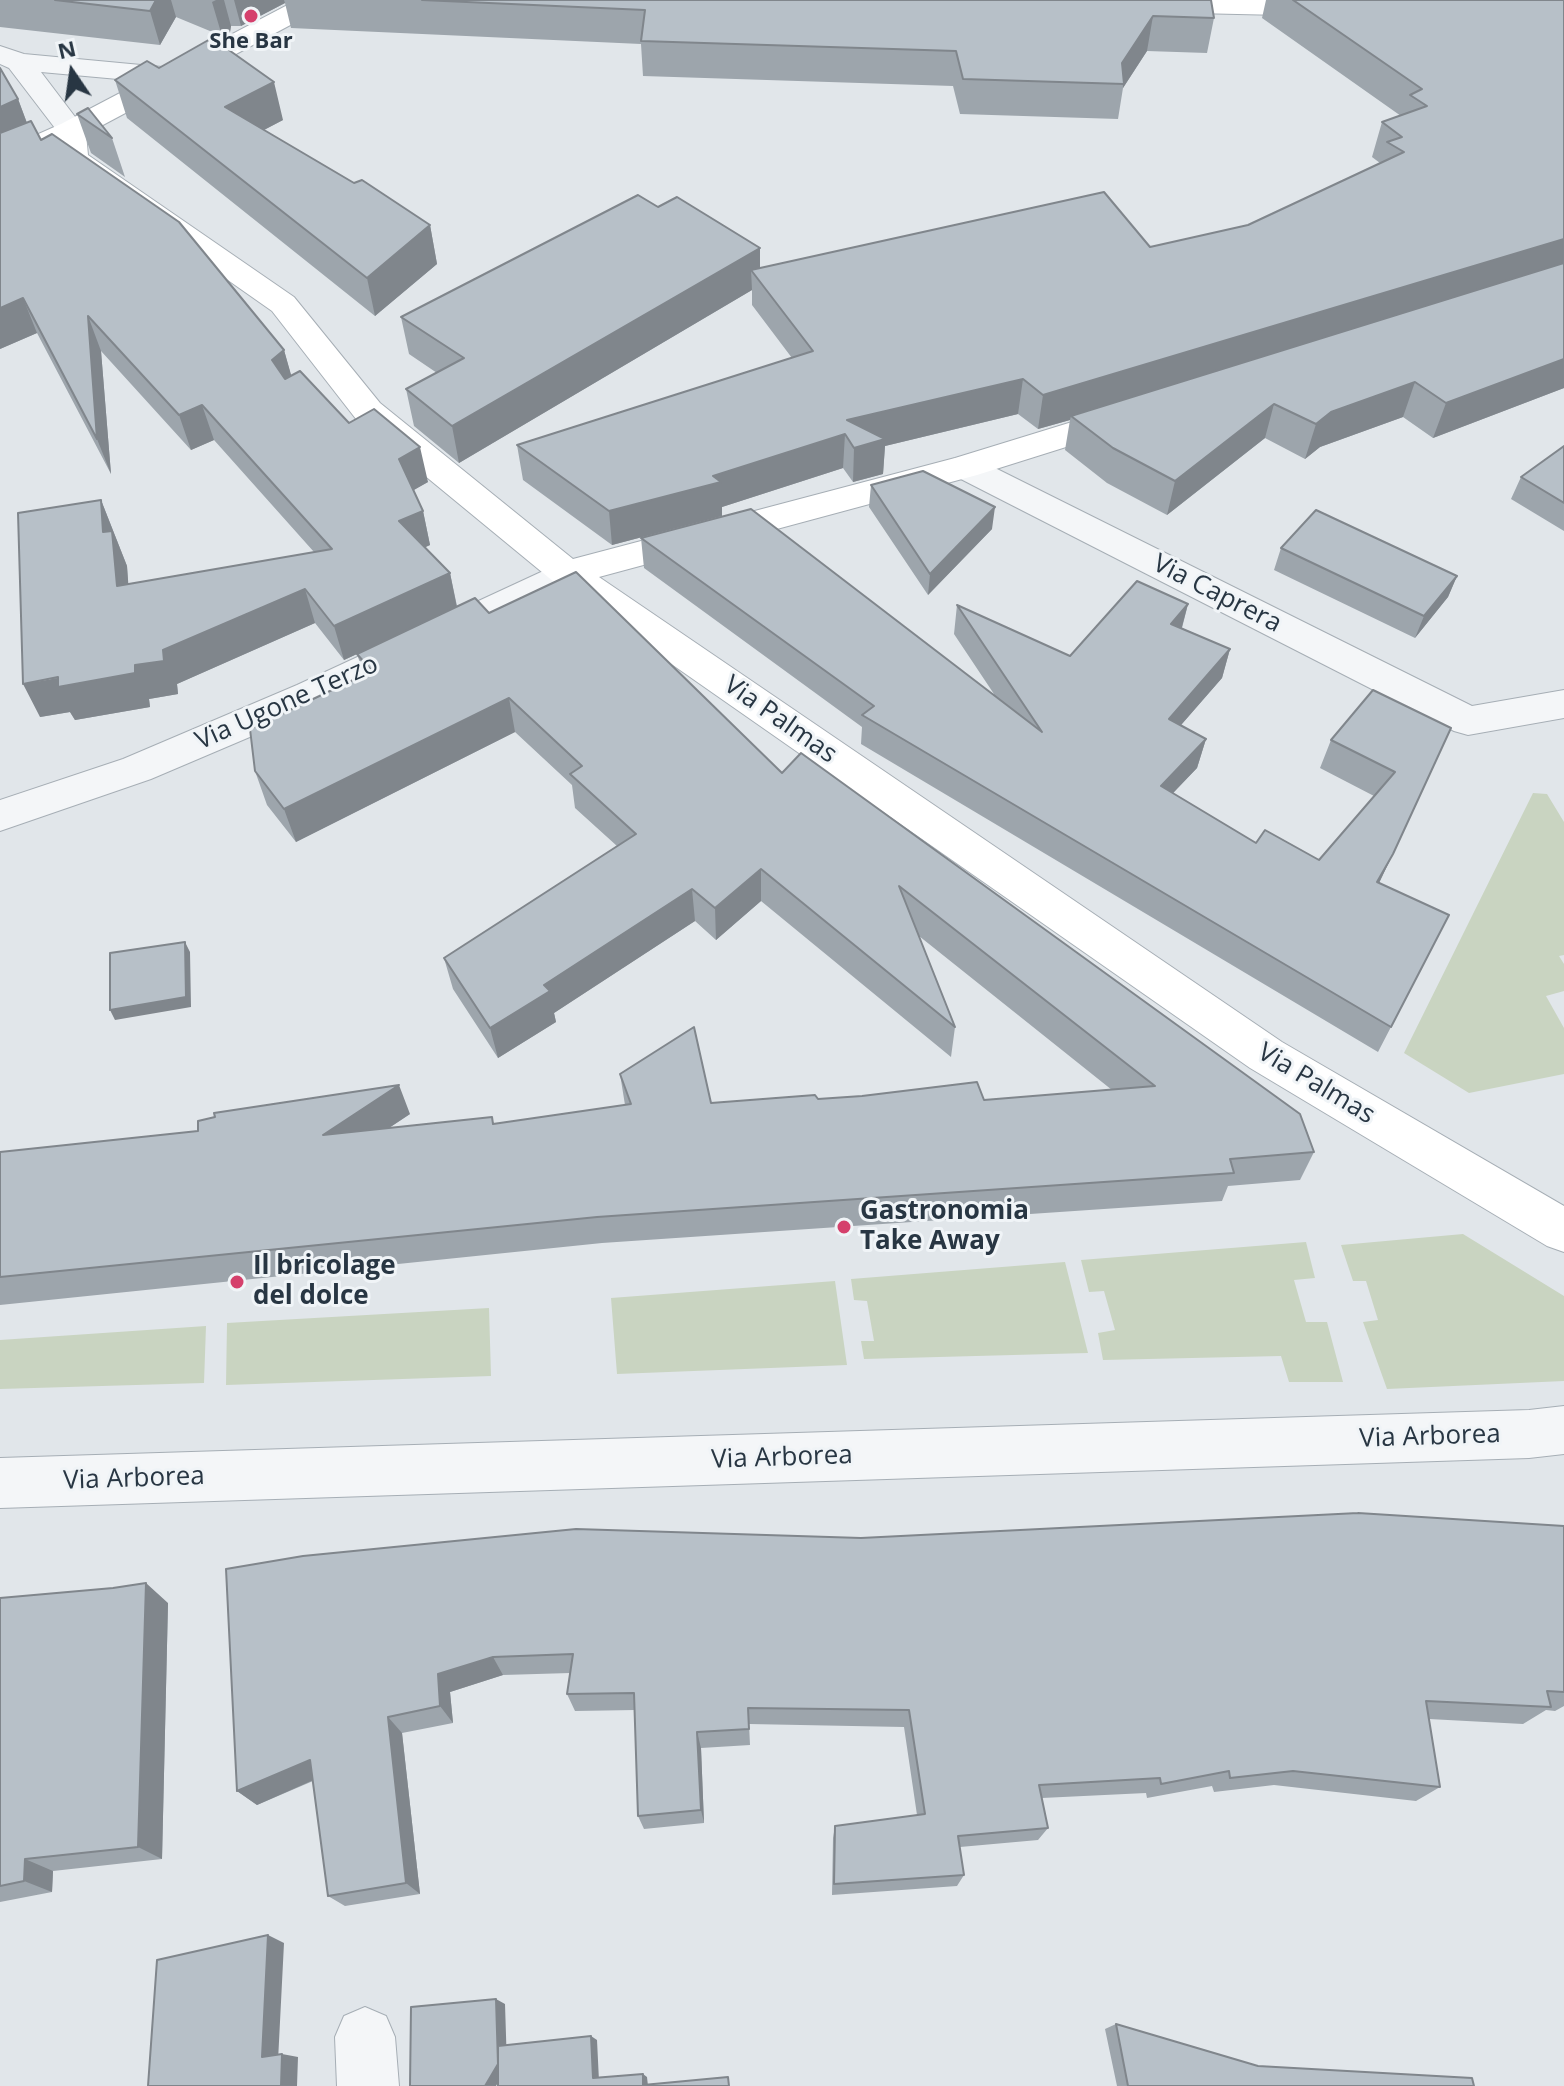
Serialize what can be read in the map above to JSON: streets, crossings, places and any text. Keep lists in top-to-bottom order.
{
  "streets": {
    "street": [
      "Via Caprera",
      "Via Ugone Terzo",
      "Via Palmas",
      "Via Arborea"
    ]
  },
  "crossings": [
    ["Via Ugone Terzo", "Via Palmas"]
  ],
  "places": ["She Bar", "Gastronomia Take Away", "Il bricolage del dolce"],
  "north": "top"
}
